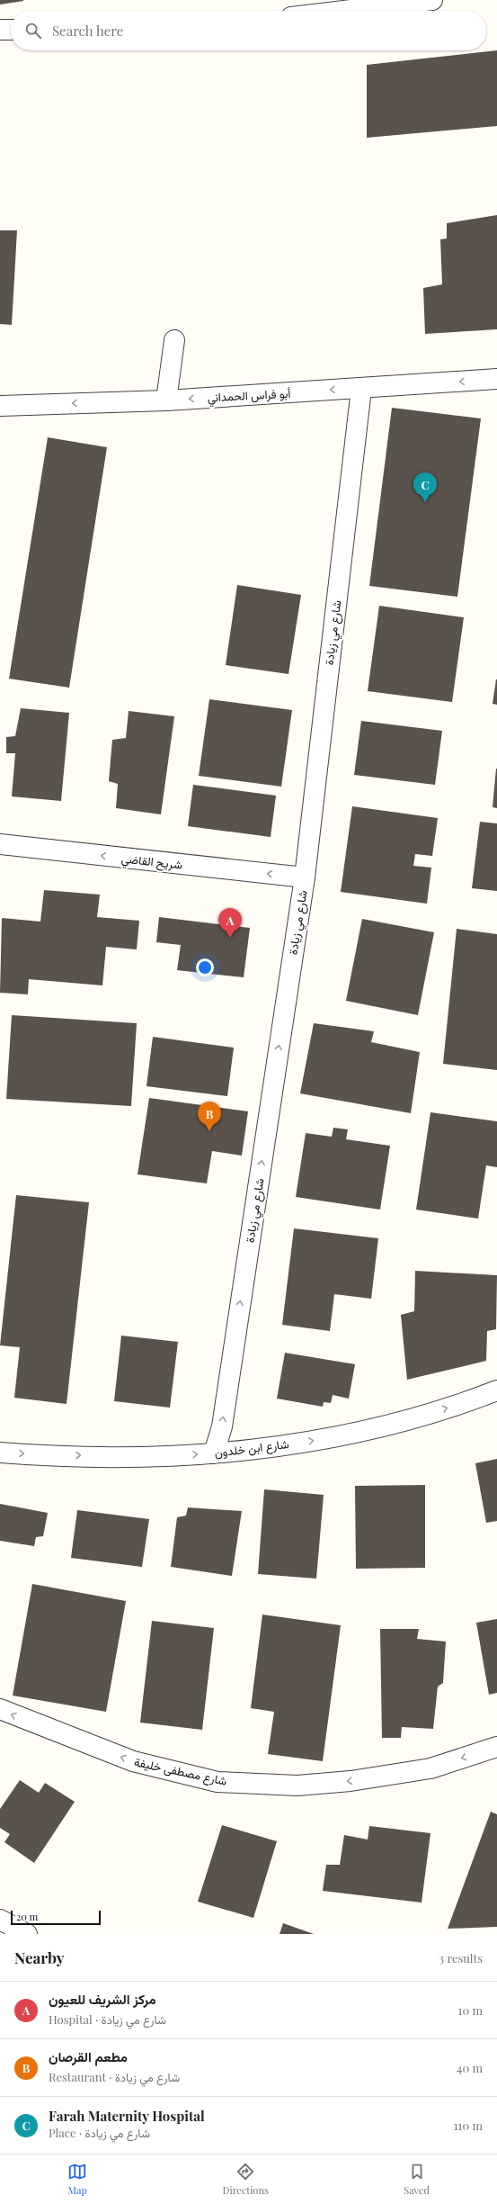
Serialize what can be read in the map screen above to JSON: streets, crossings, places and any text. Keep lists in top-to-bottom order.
{
  "streets": {
    "street": [
      "أبو فراس الحمداني",
      "شارع مي زيادة",
      "شريح القاضي",
      "شارع ابن خلدون",
      "شارع مصطفى خليفة"
    ]
  },
  "crossings": [
    ["أبو فراس الحمداني", "شارع مي زيادة"],
    ["شارع مي زيادة", "شريح القاضي"],
    ["شارع مي زيادة", "شارع ابن خلدون"]
  ],
  "one_way": [
    "أبو فراس الحمداني",
    "شارع مي زيادة",
    "شريح القاضي",
    "شارع ابن خلدون",
    "شارع مصطفى خليفة"
  ],
  "scale_bar": "20 m",
  "page": {
    "search": "Search here",
    "pins": ["C", "A", "B"],
    "scale": "20 m",
    "heading": ["Nearby", "3 results"],
    "list": [
      {
        "mark": "A",
        "name": "مركز الشريف للعيون",
        "note": "Hospital · شارع مي زيادة",
        "value": "10 m"
      },
      {
        "mark": "B",
        "name": "مطعم القرصان",
        "note": "Restaurant · شارع مي زيادة",
        "value": "40 m"
      },
      {
        "mark": "C",
        "name": "Farah Maternity Hospital",
        "note": "Place · شارع مي زيادة",
        "value": "110 m"
      }
    ],
    "nav": ["Map", "Directions", "Saved"]
  }
}
